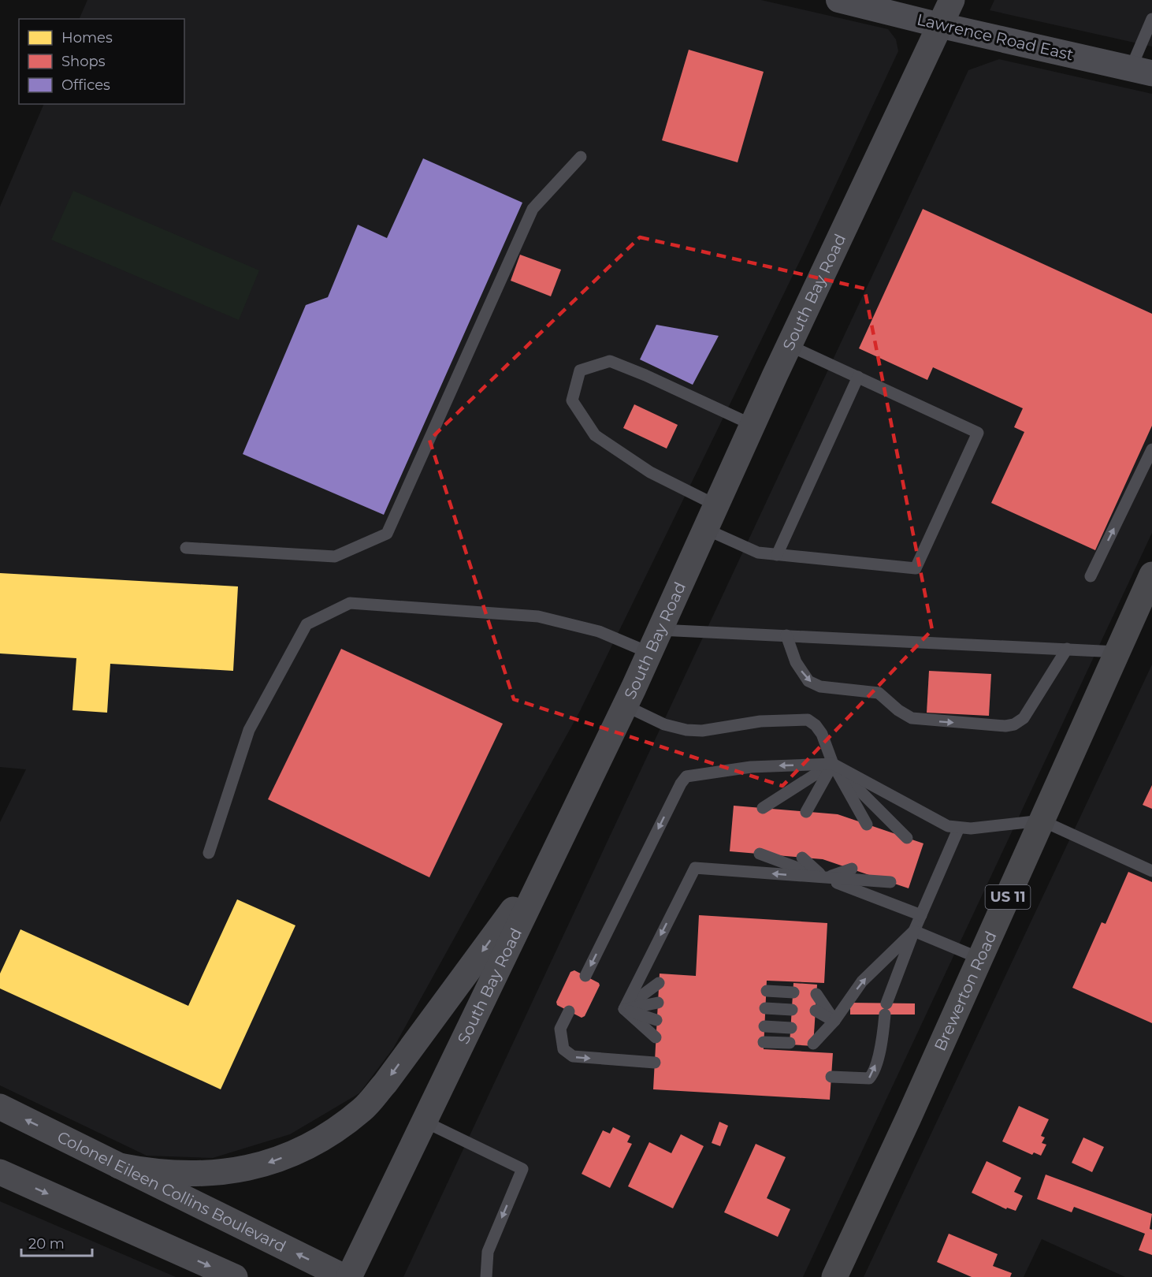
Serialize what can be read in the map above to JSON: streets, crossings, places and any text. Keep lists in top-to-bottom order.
{
  "streets": {
    "main road": [
      "South Bay Road",
      "US 11",
      "Brewerton Road",
      "Colonel Eileen Collins Boulevard"
    ],
    "street": ["Lawrence Road East"]
  },
  "crossings": [
    ["Lawrence Road East", "South Bay Road"]
  ],
  "legend": ["Homes", "Shops", "Offices"],
  "scale_bar": "20 m"
}
